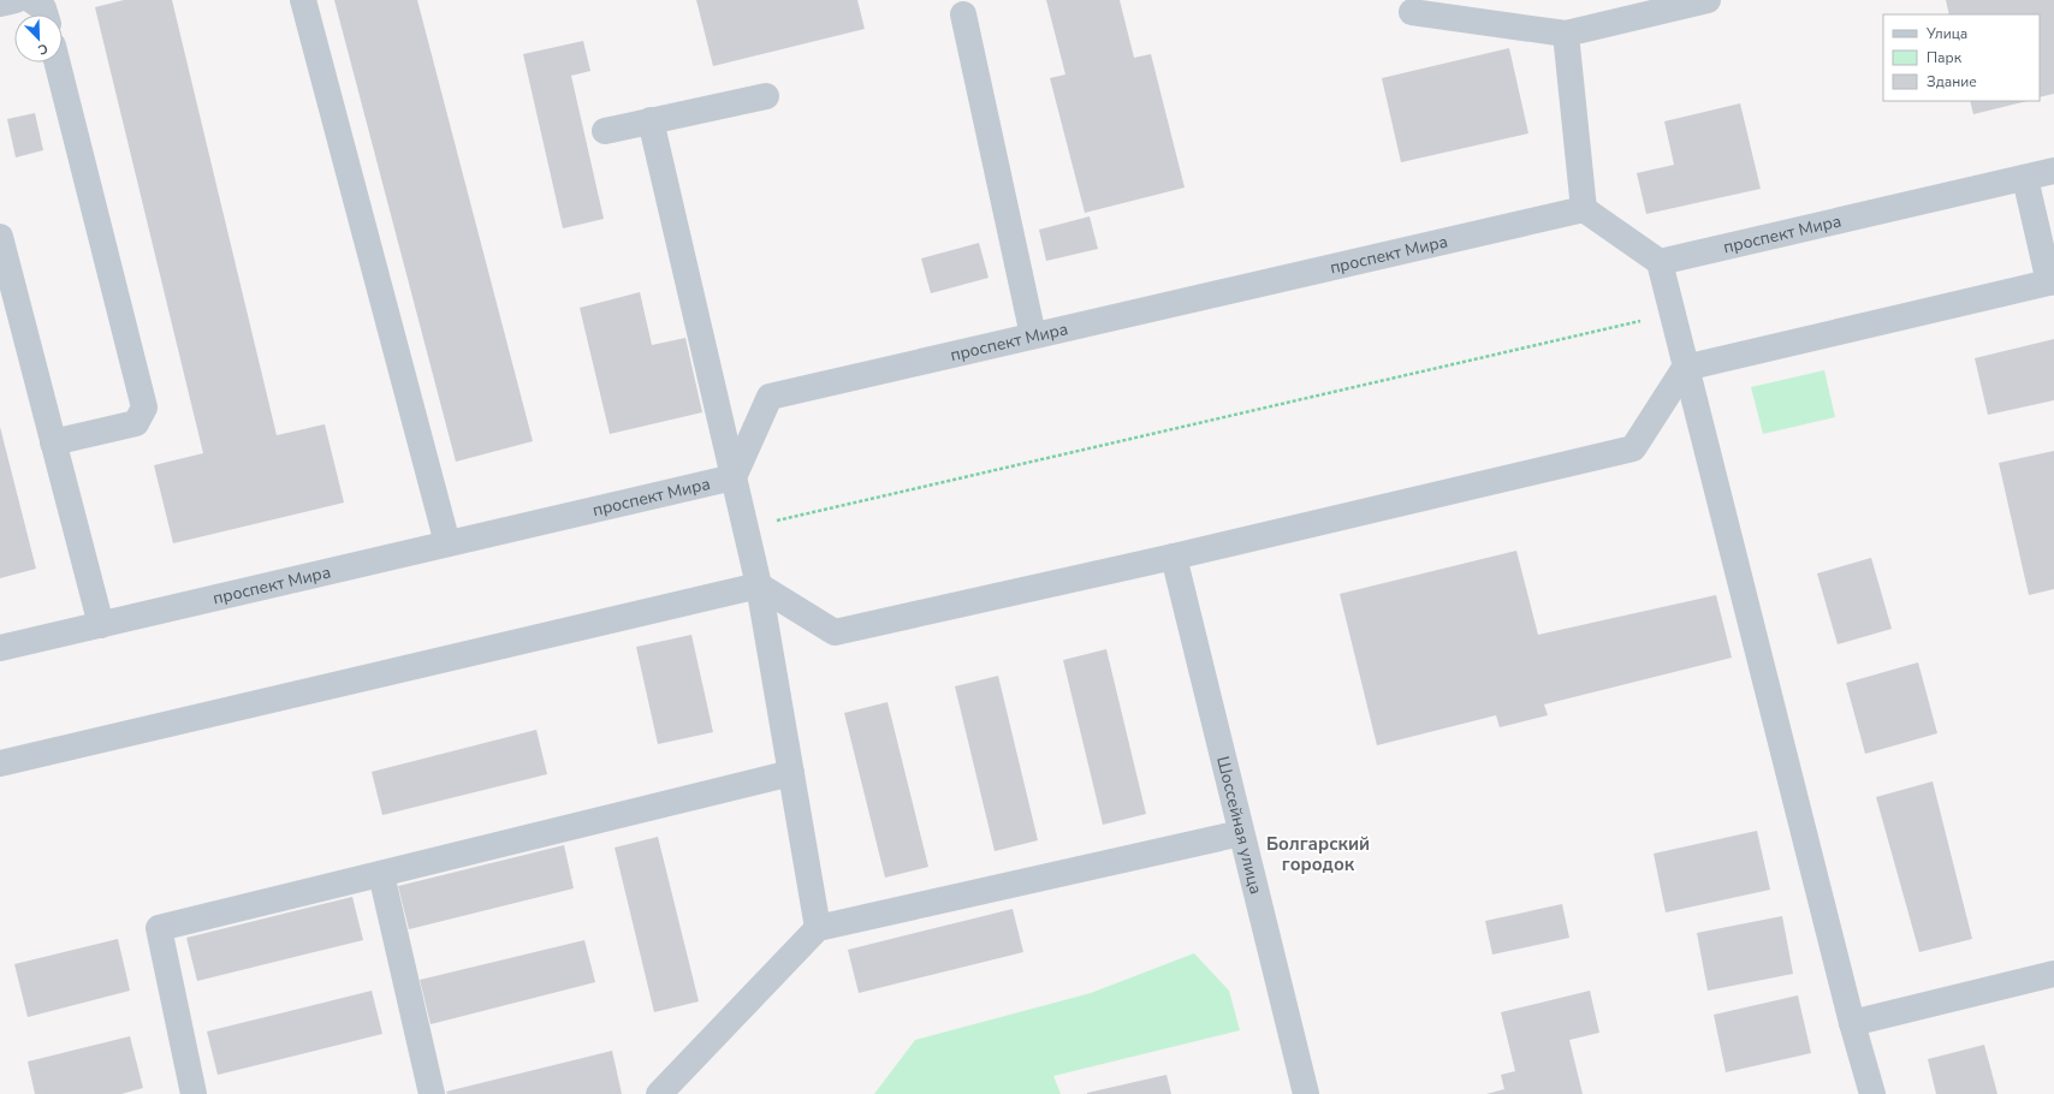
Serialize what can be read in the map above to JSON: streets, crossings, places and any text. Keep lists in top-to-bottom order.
{
  "streets": {
    "street": ["проспект Мира", "Шоссейная улица"]
  },
  "districts": ["Болгарский городок"],
  "legend": ["Улица", "Парк", "Здание"],
  "north": "bottom right"
}
